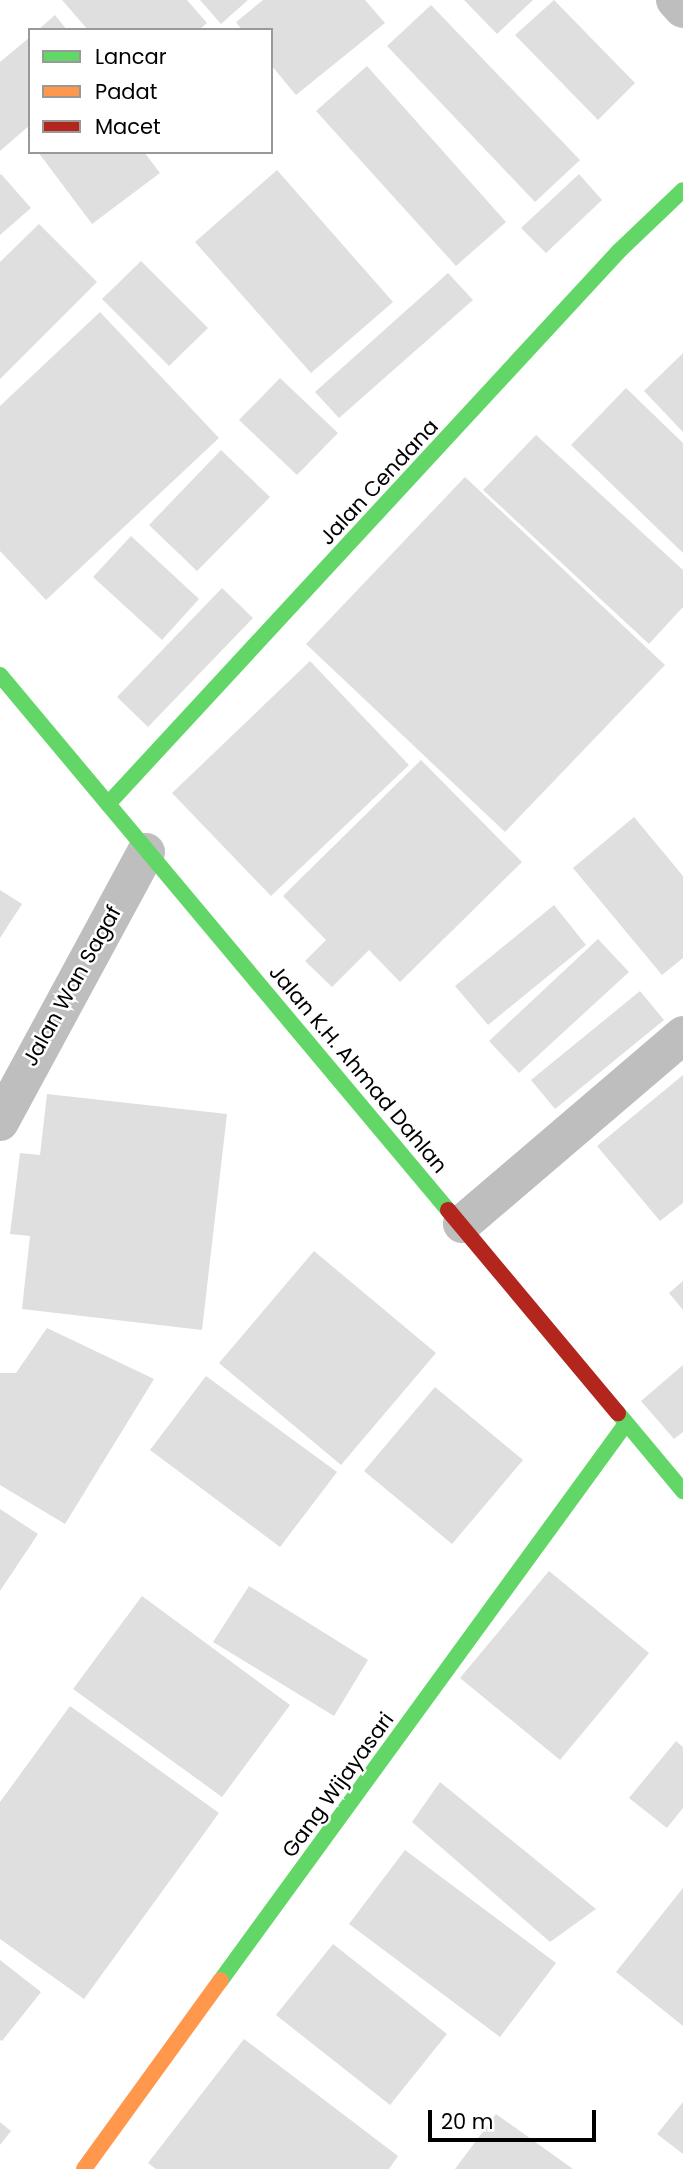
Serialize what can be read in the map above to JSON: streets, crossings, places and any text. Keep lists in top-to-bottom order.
{
  "streets": {
    "street": [
      "Jalan Cendana",
      "Jalan Wan Sagaf",
      "Jalan K.H. Ahmad Dahlan",
      "Gang Wijayasari"
    ]
  },
  "crossings": [
    ["Jalan Cendana", "Jalan K.H. Ahmad Dahlan"],
    ["Jalan Wan Sagaf", "Jalan K.H. Ahmad Dahlan"],
    ["Jalan K.H. Ahmad Dahlan", "Gang Wijayasari"]
  ],
  "legend": ["Lancar", "Padat", "Macet"],
  "scale_bar": "20 m"
}
